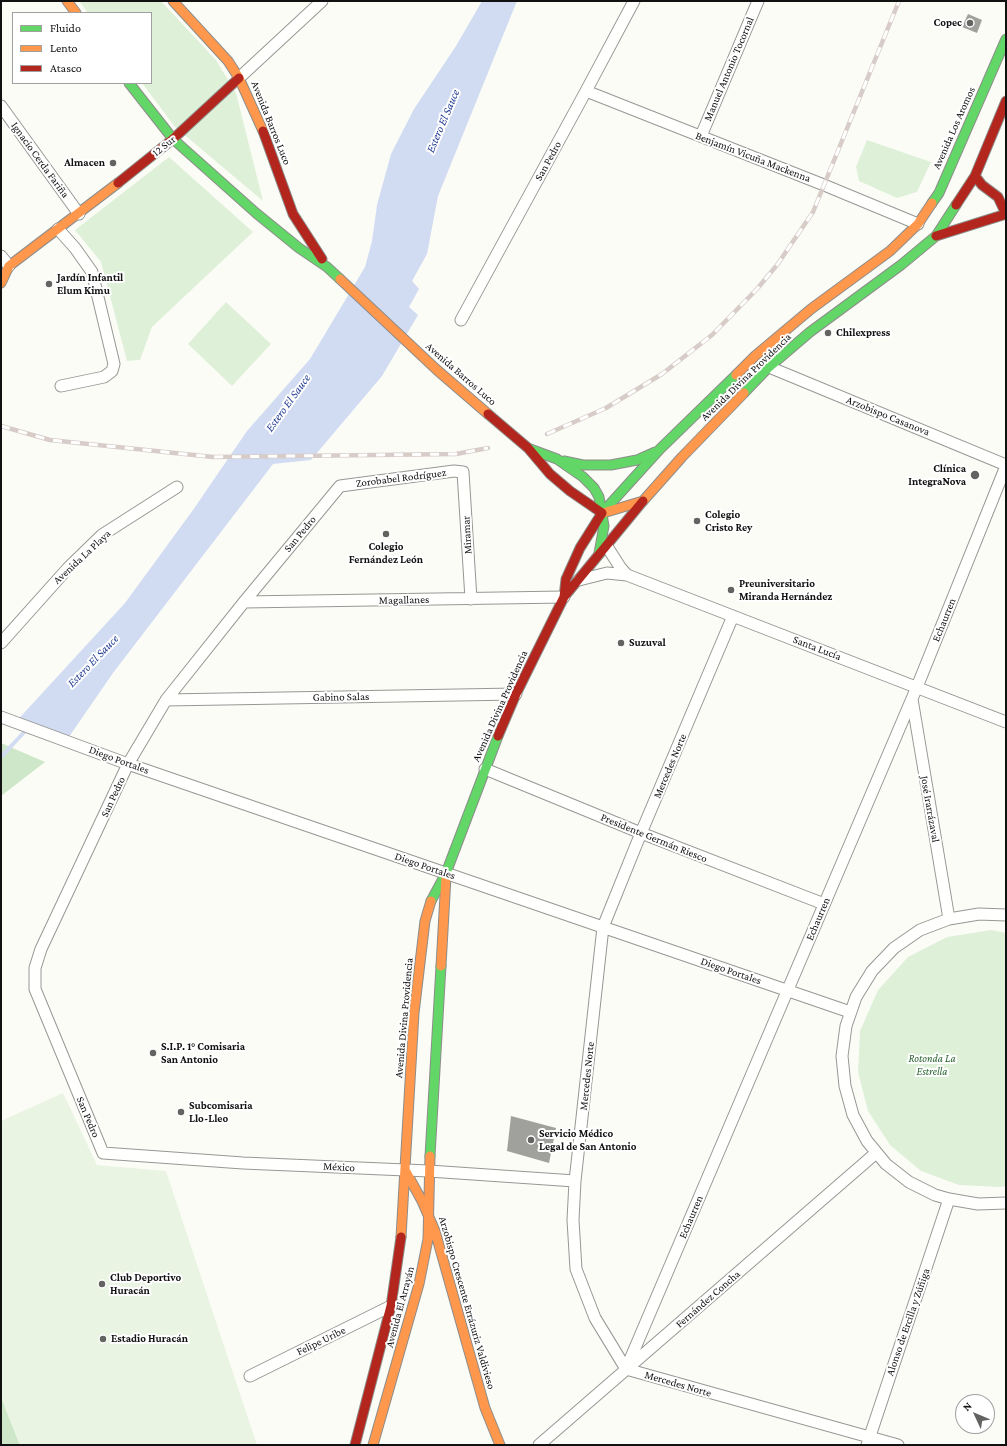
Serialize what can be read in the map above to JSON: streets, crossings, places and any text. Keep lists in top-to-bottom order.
{
  "streets": {
    "main road": [
      "Avenida Barros Luco",
      "Avenida Los Aromos",
      "12 Sur",
      "Avenida Divina Providencia",
      "Arzobispo Crescente Errázuriz Valdivieso",
      "Avenida El Arrayán"
    ],
    "street": [
      "Manuel Antonio Tocornal",
      "Benjamín Vicuña Mackenna",
      "Ignacio Cerda Fariña",
      "San Pedro",
      "Arzobispo Casanova",
      "Zorobabel Rodríguez",
      "Miramar",
      "Avenida La Playa",
      "Magallanes",
      "Echaurren",
      "Santa Lucía",
      "Gabino Salas",
      "Diego Portales",
      "Mercedes Norte",
      "José Irarrázaval",
      "Presidente Germán Riesco",
      "México",
      "Fernández Concha",
      "Alonso de Ercilla y Zúñiga",
      "Felipe Uribe"
    ]
  },
  "crossings": [
    ["Manuel Antonio Tocornal", "Benjamín Vicuña Mackenna"],
    ["Avenida Barros Luco", "12 Sur"],
    ["Avenida Barros Luco", "Avenida Divina Providencia"],
    ["Avenida Los Aromos", "Benjamín Vicuña Mackenna"],
    ["Avenida Los Aromos", "Avenida Divina Providencia"],
    ["12 Sur", "Ignacio Cerda Fariña"],
    ["Benjamín Vicuña Mackenna", "San Pedro"],
    ["Benjamín Vicuña Mackenna", "Avenida Divina Providencia"],
    ["San Pedro", "Zorobabel Rodríguez"],
    ["San Pedro", "Magallanes"],
    ["San Pedro", "Gabino Salas"],
    ["San Pedro", "Diego Portales"],
    ["San Pedro", "México"],
    ["Avenida Divina Providencia", "Arzobispo Casanova"],
    ["Avenida Divina Providencia", "Magallanes"],
    ["Avenida Divina Providencia", "Santa Lucía"],
    ["Avenida Divina Providencia", "Gabino Salas"],
    ["Avenida Divina Providencia", "Diego Portales"],
    ["Avenida Divina Providencia", "Presidente Germán Riesco"],
    ["Avenida Divina Providencia", "México"],
    ["Avenida Divina Providencia", "Arzobispo Crescente Errázuriz Valdivieso"],
    ["Avenida Divina Providencia", "Avenida El Arrayán"],
    ["Arzobispo Casanova", "Echaurren"],
    ["Zorobabel Rodríguez", "Miramar"],
    ["Miramar", "Magallanes"],
    ["Echaurren", "Santa Lucía"],
    ["Echaurren", "Diego Portales"],
    ["Echaurren", "Mercedes Norte"],
    ["Echaurren", "José Irarrázaval"],
    ["Echaurren", "Presidente Germán Riesco"],
    ["Echaurren", "Fernández Concha"],
    ["Santa Lucía", "Mercedes Norte"],
    ["Diego Portales", "Mercedes Norte"],
    ["Mercedes Norte", "Presidente Germán Riesco"],
    ["Mercedes Norte", "México"],
    ["Mercedes Norte", "Fernández Concha"],
    ["Mercedes Norte", "Alonso de Ercilla y Zúñiga"],
    ["México", "Arzobispo Crescente Errázuriz Valdivieso"],
    ["México", "Avenida El Arrayán"],
    ["Arzobispo Crescente Errázuriz Valdivieso", "Avenida El Arrayán"],
    ["Avenida El Arrayán", "Felipe Uribe"]
  ],
  "water": ["Estero El Sauce"],
  "parks": ["Rotonda La Estrella"],
  "places": [
    "Copec",
    "Almacen",
    "Jardín Infantil Elum Kimu",
    "Chilexpress",
    "Clínica IntegraNova",
    "Colegio Cristo Rey",
    "Colegio Fernández León",
    "Preuniversitario Miranda Hernández",
    "Suzuval",
    "S.I.P. 1° Comisaria San Antonio",
    "Subcomisaria Llo-Lleo",
    "Servicio Médico Legal de San Antonio",
    "Club Deportivo Huracán",
    "Estadio Huracán"
  ],
  "legend": ["Fluido", "Lento", "Atasco"],
  "north": "top left"
}
